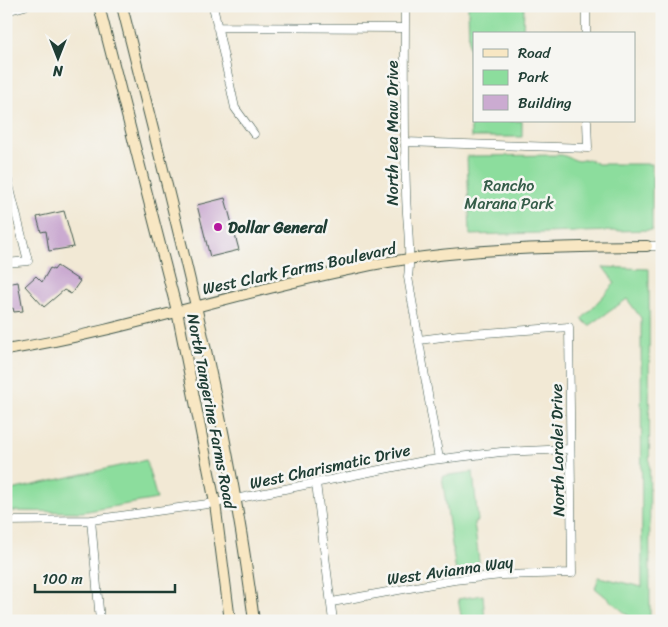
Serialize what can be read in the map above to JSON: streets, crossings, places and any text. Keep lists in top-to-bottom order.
{
  "streets": {
    "street": [
      "North Lea Maw Drive",
      "West Clark Farms Boulevard",
      "North Tangerine Farms Road",
      "North Loralei Drive",
      "West Charismatic Drive",
      "West Avianna Way"
    ]
  },
  "crossings": [
    ["North Lea Maw Drive", "West Clark Farms Boulevard"],
    ["North Lea Maw Drive", "North Loralei Drive"],
    ["North Lea Maw Drive", "West Charismatic Drive"],
    ["West Clark Farms Boulevard", "North Tangerine Farms Road"],
    ["North Tangerine Farms Road", "West Charismatic Drive"],
    ["North Loralei Drive", "West Charismatic Drive"],
    ["North Loralei Drive", "West Avianna Way"]
  ],
  "parks": ["Rancho Marana Park"],
  "places": ["Dollar General"],
  "legend": ["Road", "Park", "Building"],
  "scale_bar": "100 m",
  "north": "bottom"
}
